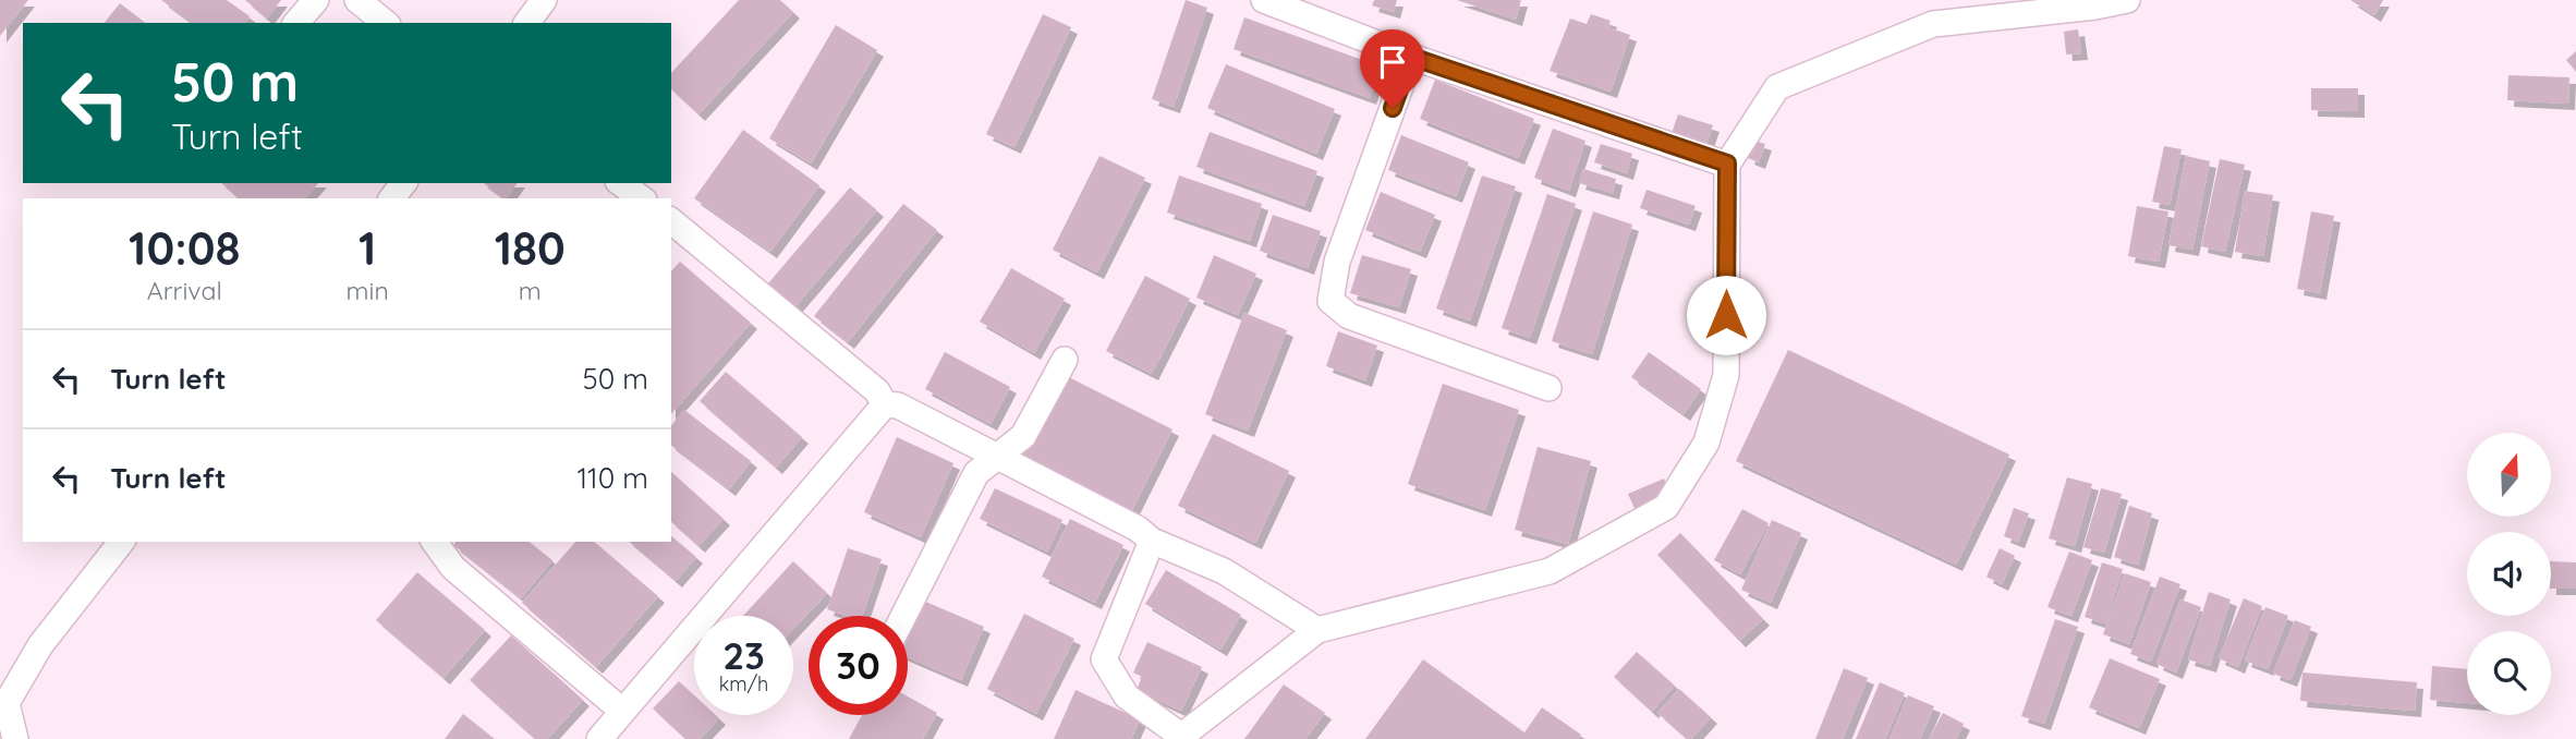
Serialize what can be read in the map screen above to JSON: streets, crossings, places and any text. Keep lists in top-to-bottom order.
{
  "north": "top",
  "page": {
    "turn": ["50 m", "Turn left"],
    "eta": [
      "10:08",
      "Arrival",
      "1",
      "min",
      "180",
      "m"
    ],
    "list": [
      {
        "name": "Turn left",
        "value": "50 m"
      },
      {
        "name": "Turn left",
        "value": "110 m"
      }
    ],
    "speed": "23 km/h",
    "limit": "30"
  }
}
